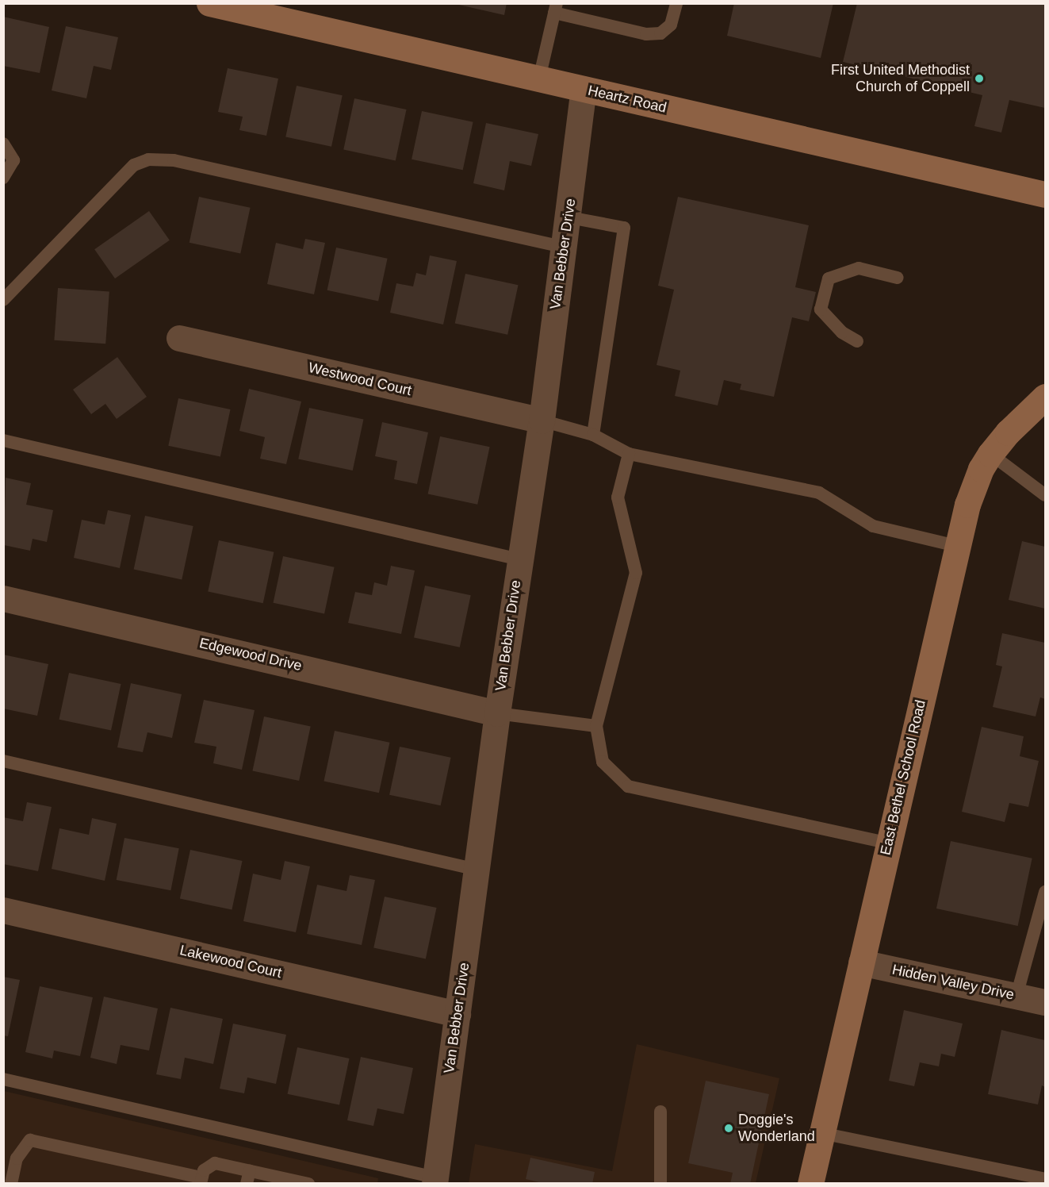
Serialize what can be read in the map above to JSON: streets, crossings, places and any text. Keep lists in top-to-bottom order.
{
  "streets": {
    "street": [
      "Heartz Road",
      "Van Bebber Drive",
      "Westwood Court",
      "Edgewood Drive",
      "East Bethel School Road",
      "Lakewood Court",
      "Hidden Valley Drive"
    ]
  },
  "crossings": [
    ["Heartz Road", "Van Bebber Drive"],
    ["Van Bebber Drive", "Westwood Court"],
    ["Van Bebber Drive", "Edgewood Drive"],
    ["Van Bebber Drive", "Lakewood Court"],
    ["East Bethel School Road", "Hidden Valley Drive"]
  ],
  "places": ["First United Methodist Church of Coppell", "Doggie's Wonderland"]
}
